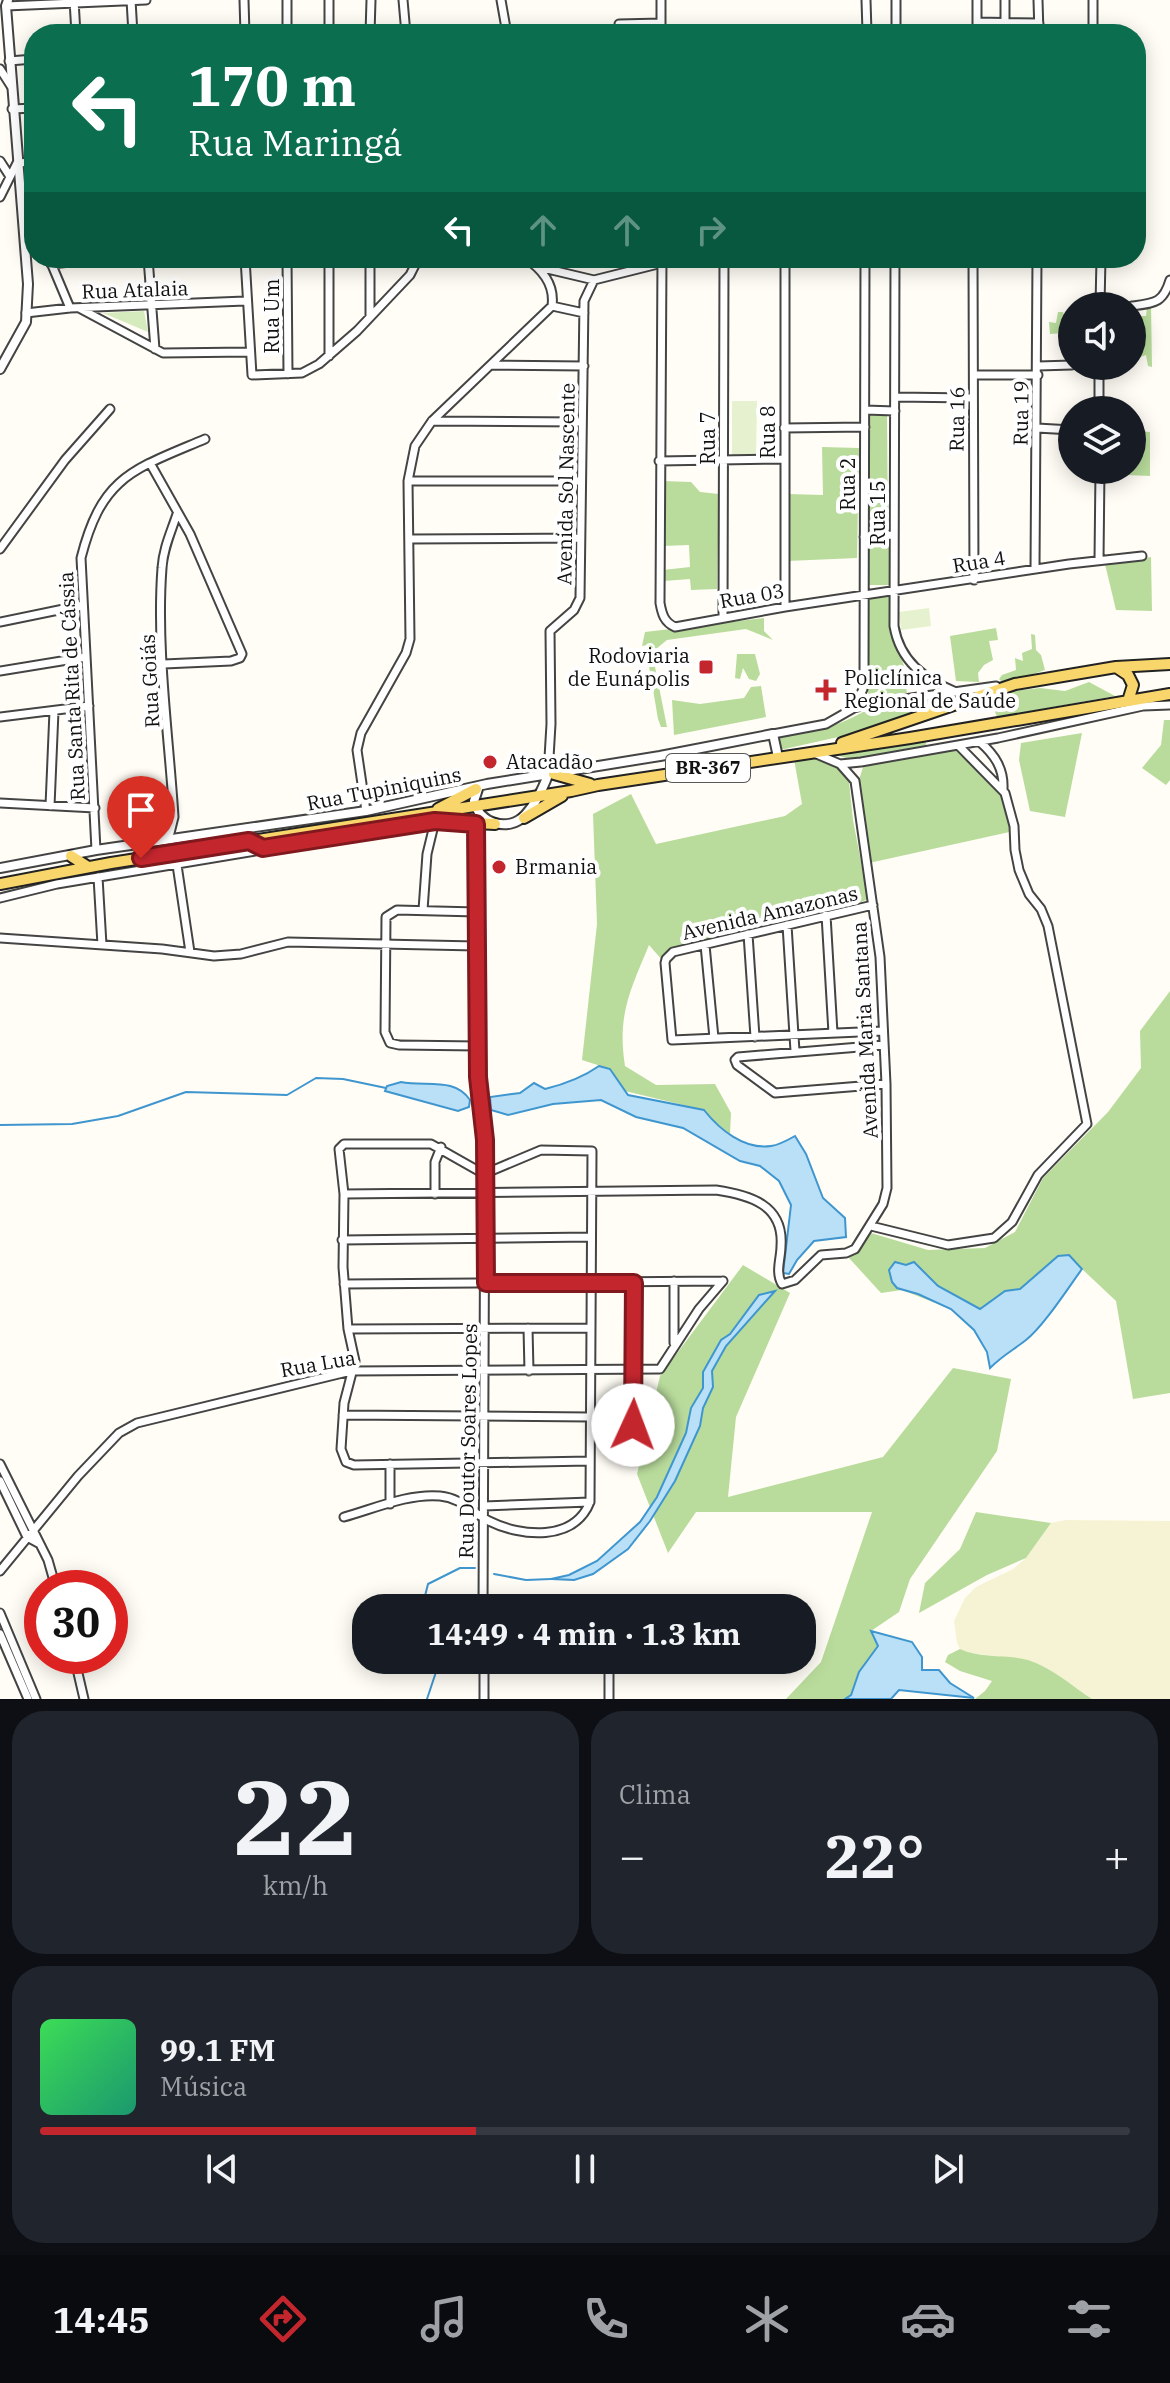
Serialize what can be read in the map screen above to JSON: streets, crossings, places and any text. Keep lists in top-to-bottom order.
{
  "streets": {
    "main road": ["BR-367"],
    "street": [
      "Rua Atalaia",
      "Rua Um",
      "Rua 19",
      "Rua 16",
      "Rua 8",
      "Rua 7",
      "Avenida Sol Nascente",
      "Rua 2",
      "Rua 15",
      "Rua 4",
      "Rua 03",
      "Rua Goiás",
      "Rua Santa Rita de Cássia",
      "Rua Tupiniquins",
      "Avenida Amazonas",
      "Avenida Maria Santana",
      "Rua Lua",
      "Rua Doutor Soares Lopes"
    ]
  },
  "crossings": [
    ["Rua 19", "Rua 4"],
    ["Rua 16", "Rua 4"],
    ["Rua 8", "Rua 03"],
    ["Rua 7", "Rua 03"],
    ["Avenida Sol Nascente", "Rua Tupiniquins"],
    ["Rua 2", "Rua 4"],
    ["Rua 2", "Rua 03"],
    ["Rua 15", "Rua 4"],
    ["Rua 4", "Rua 03"],
    ["Rua Goiás", "Rua Tupiniquins"],
    ["Rua Santa Rita de Cássia", "Rua Tupiniquins"],
    ["Avenida Amazonas", "Avenida Maria Santana"],
    ["Rua Lua", "Rua Doutor Soares Lopes"]
  ],
  "places": {
    "transit": ["Rodoviaria de Eunápolis"],
    "health": ["Policlínica Regional de Saúde"],
    "other": ["Atacadão", "Brmania"]
  },
  "page": {
    "turn": ["170 m", "Rua Maringá"],
    "limit": "30",
    "trip": "14:49 · 4 min · 1.3 km",
    "tile": [
      ["22", "km/h"],
      "Clima"
    ],
    "heat": ["−", "22°", "+"],
    "song": ["99.1 FM", "Música"],
    "tabs": "14:45"
  }
}
